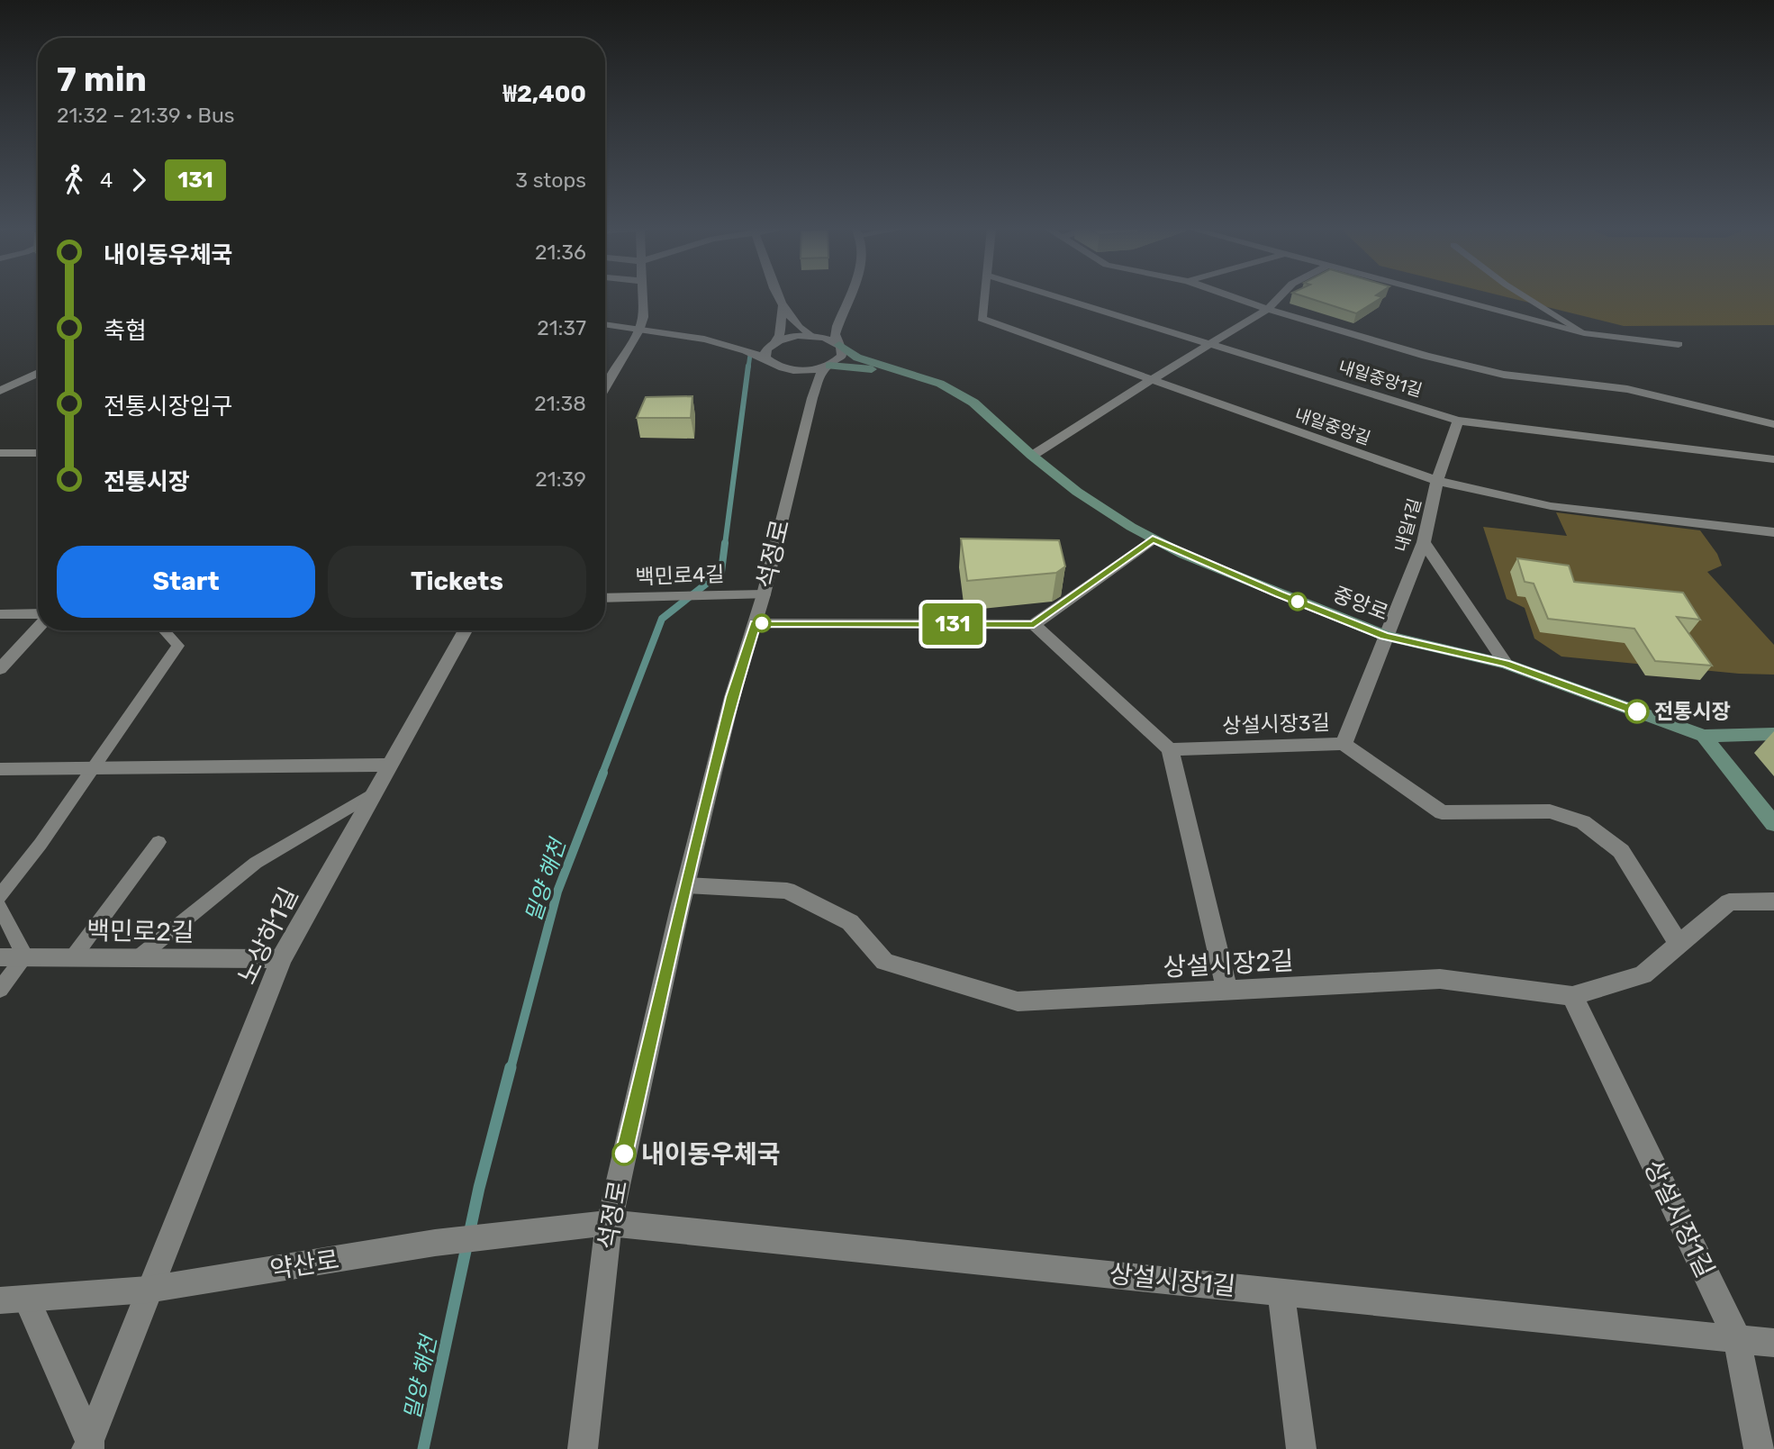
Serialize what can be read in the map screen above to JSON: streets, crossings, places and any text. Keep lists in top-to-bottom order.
{
  "streets": {
    "main road": ["중앙로"],
    "street": [
      "내일중앙1길",
      "내일중앙길",
      "내일1길",
      "석정로",
      "백민로4길",
      "상설시장3길",
      "백민로2길",
      "노상하1길",
      "상설시장2길",
      "상설시장1길",
      "약산로"
    ]
  },
  "crossings": [
    ["내일중앙1길", "내일1길"],
    ["내일중앙길", "내일1길"],
    ["내일1길", "중앙로"],
    ["내일1길", "상설시장3길"],
    ["석정로", "백민로4길"],
    ["석정로", "상설시장2길"],
    ["석정로", "상설시장1길"],
    ["석정로", "약산로"],
    ["중앙로", "상설시장3길"],
    ["백민로2길", "노상하1길"],
    ["노상하1길", "약산로"],
    ["상설시장2길", "상설시장1길"],
    ["상설시장1길", "약산로"]
  ],
  "water": ["밀양 해천"],
  "places": ["전통시장", "내이동우체국"],
  "lines": ["bus line 131"],
  "page": {
    "on_map": "131",
    "heading": ["7 min", "21:32 – 21:39 · Bus", "₩2,400"],
    "legs": ["4", "131", "3 stops"],
    "list": [
      {
        "name": "내이동우체국",
        "value": "21:36"
      },
      {
        "name": "축협",
        "value": "21:37"
      },
      {
        "name": "전통시장입구",
        "value": "21:38"
      },
      {
        "name": "전통시장",
        "value": "21:39"
      }
    ],
    "buttons": ["Start", "Tickets"]
  }
}
